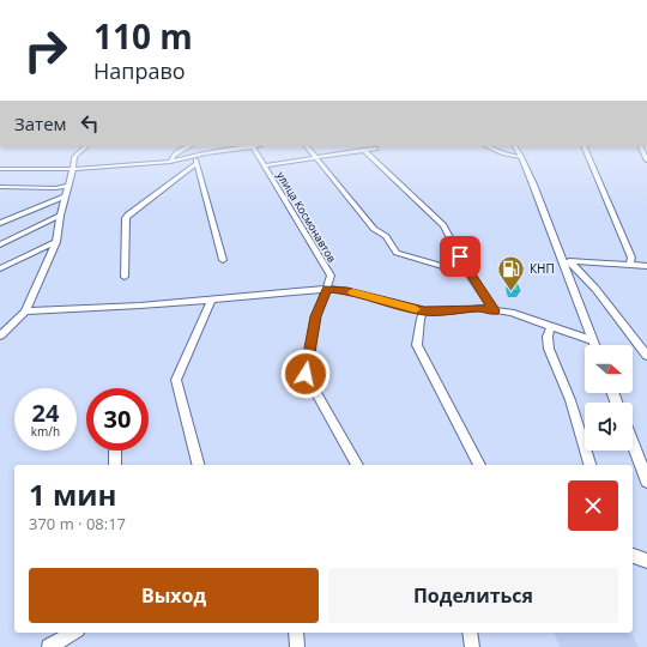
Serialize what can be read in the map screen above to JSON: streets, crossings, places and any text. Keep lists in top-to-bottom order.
{
  "streets": {
    "street": ["улица Космонавтов"]
  },
  "places": {
    "fuel station": ["КНП"]
  },
  "north": "right",
  "page": {
    "turn": ["110 m", "Направо"],
    "then": "Затем",
    "speed": "24 km/h",
    "limit": "30",
    "heading": ["1 мин", "370 m · 08:17"],
    "buttons": ["Выход", "Поделиться"]
  }
}
